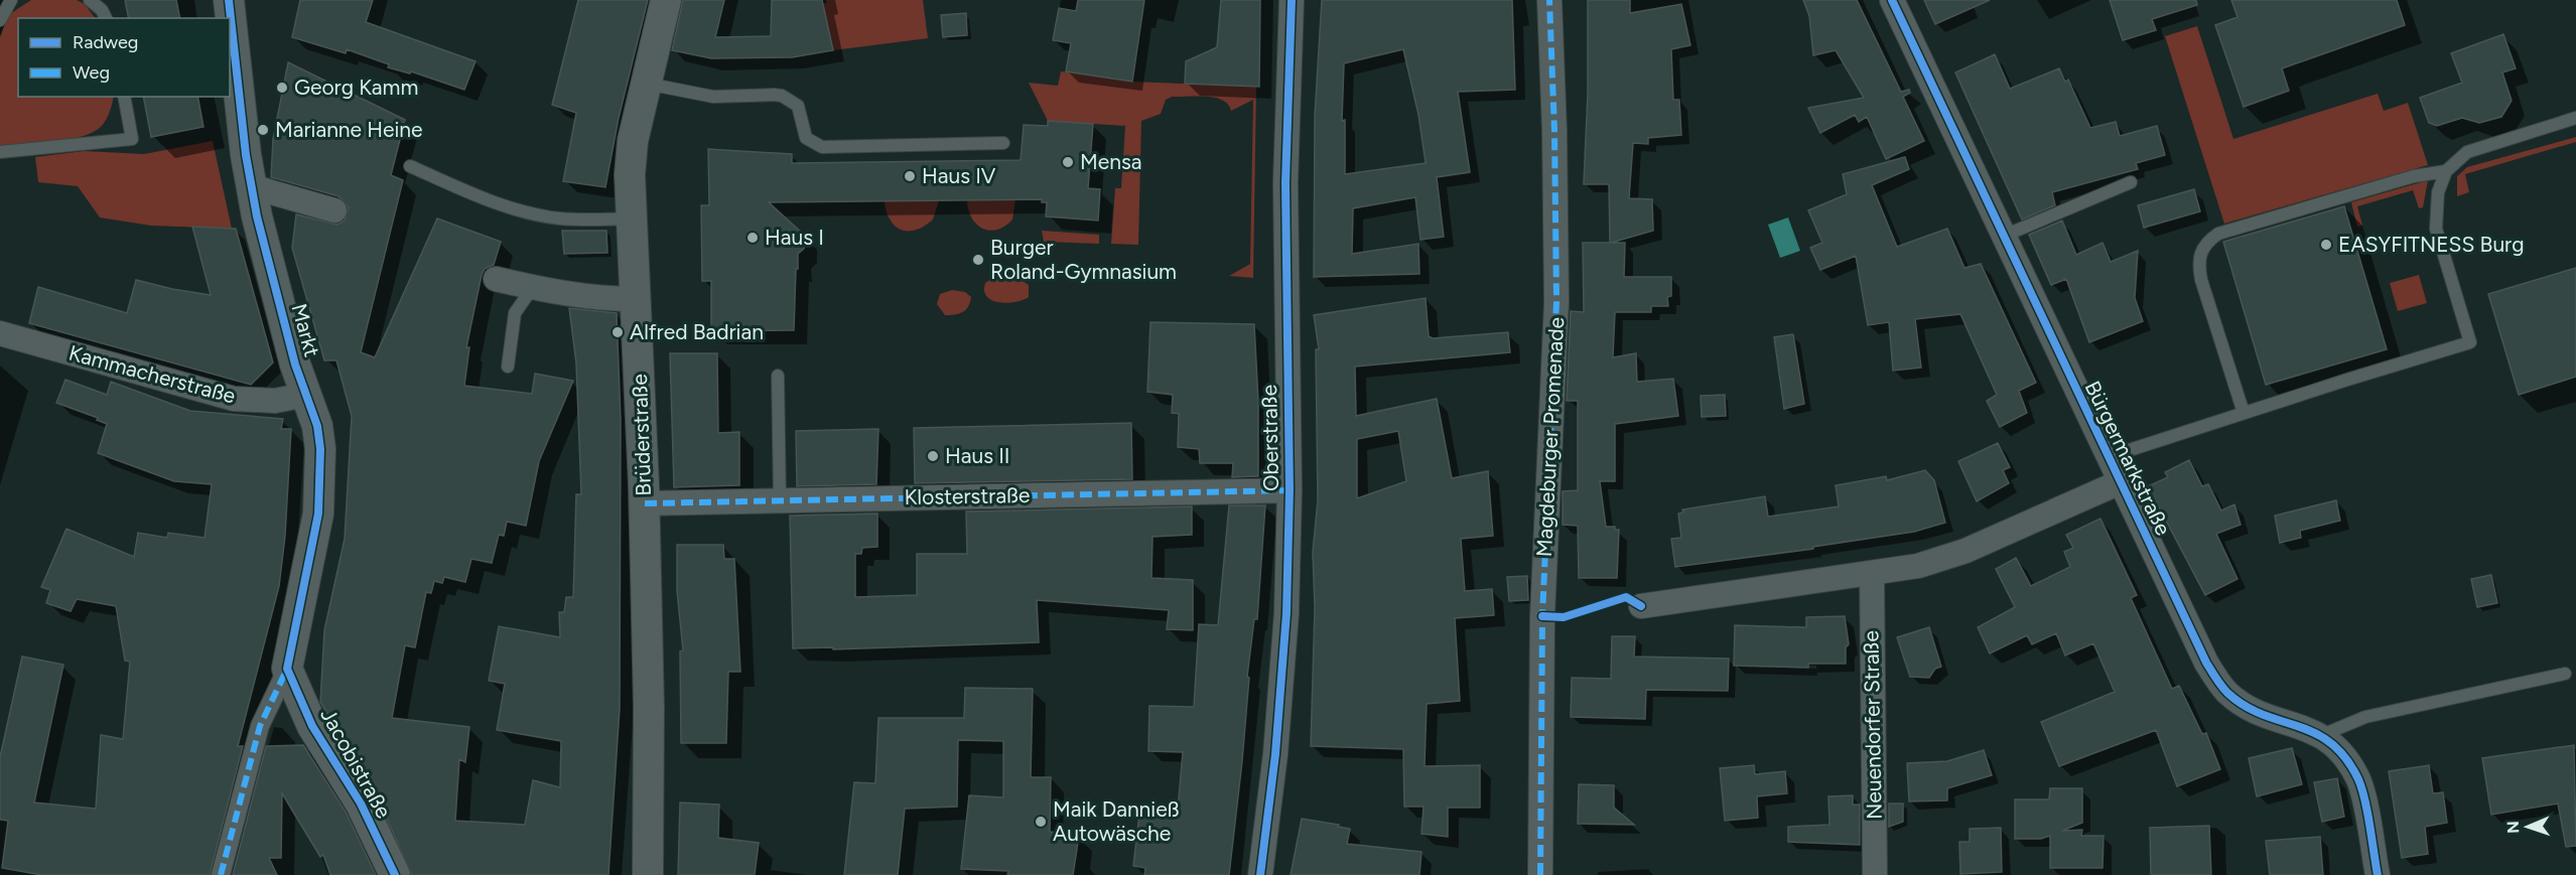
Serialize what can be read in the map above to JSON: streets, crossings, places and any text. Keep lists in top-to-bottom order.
{
  "streets": {
    "street": [
      "Markt",
      "Kammacherstraße",
      "Brüderstraße",
      "Magdeburger Promenade",
      "Oberstraße",
      "Bürgermarkstraße",
      "Klosterstraße",
      "Neuendorfer Straße",
      "Jacobistraße"
    ]
  },
  "crossings": [
    ["Markt", "Kammacherstraße"],
    ["Markt", "Jacobistraße"],
    ["Brüderstraße", "Klosterstraße"],
    ["Oberstraße", "Klosterstraße"]
  ],
  "places": [
    "Georg Kamm",
    "Marianne Heine",
    "Mensa",
    "Haus IV",
    "Haus I",
    "EASYFITNESS Burg",
    "Burger Roland-Gymnasium",
    "Alfred Badrian",
    "Haus II",
    "Maik Dannieß Autowäsche"
  ],
  "legend": ["Radweg", "Weg"],
  "north": "left"
}
